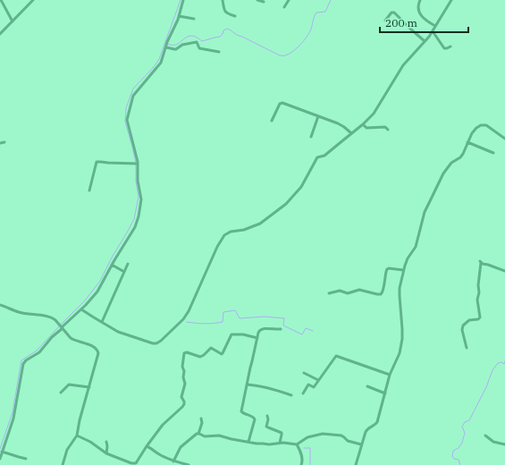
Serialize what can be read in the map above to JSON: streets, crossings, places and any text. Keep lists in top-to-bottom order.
{
  "scale_bar": "200 m"
}
